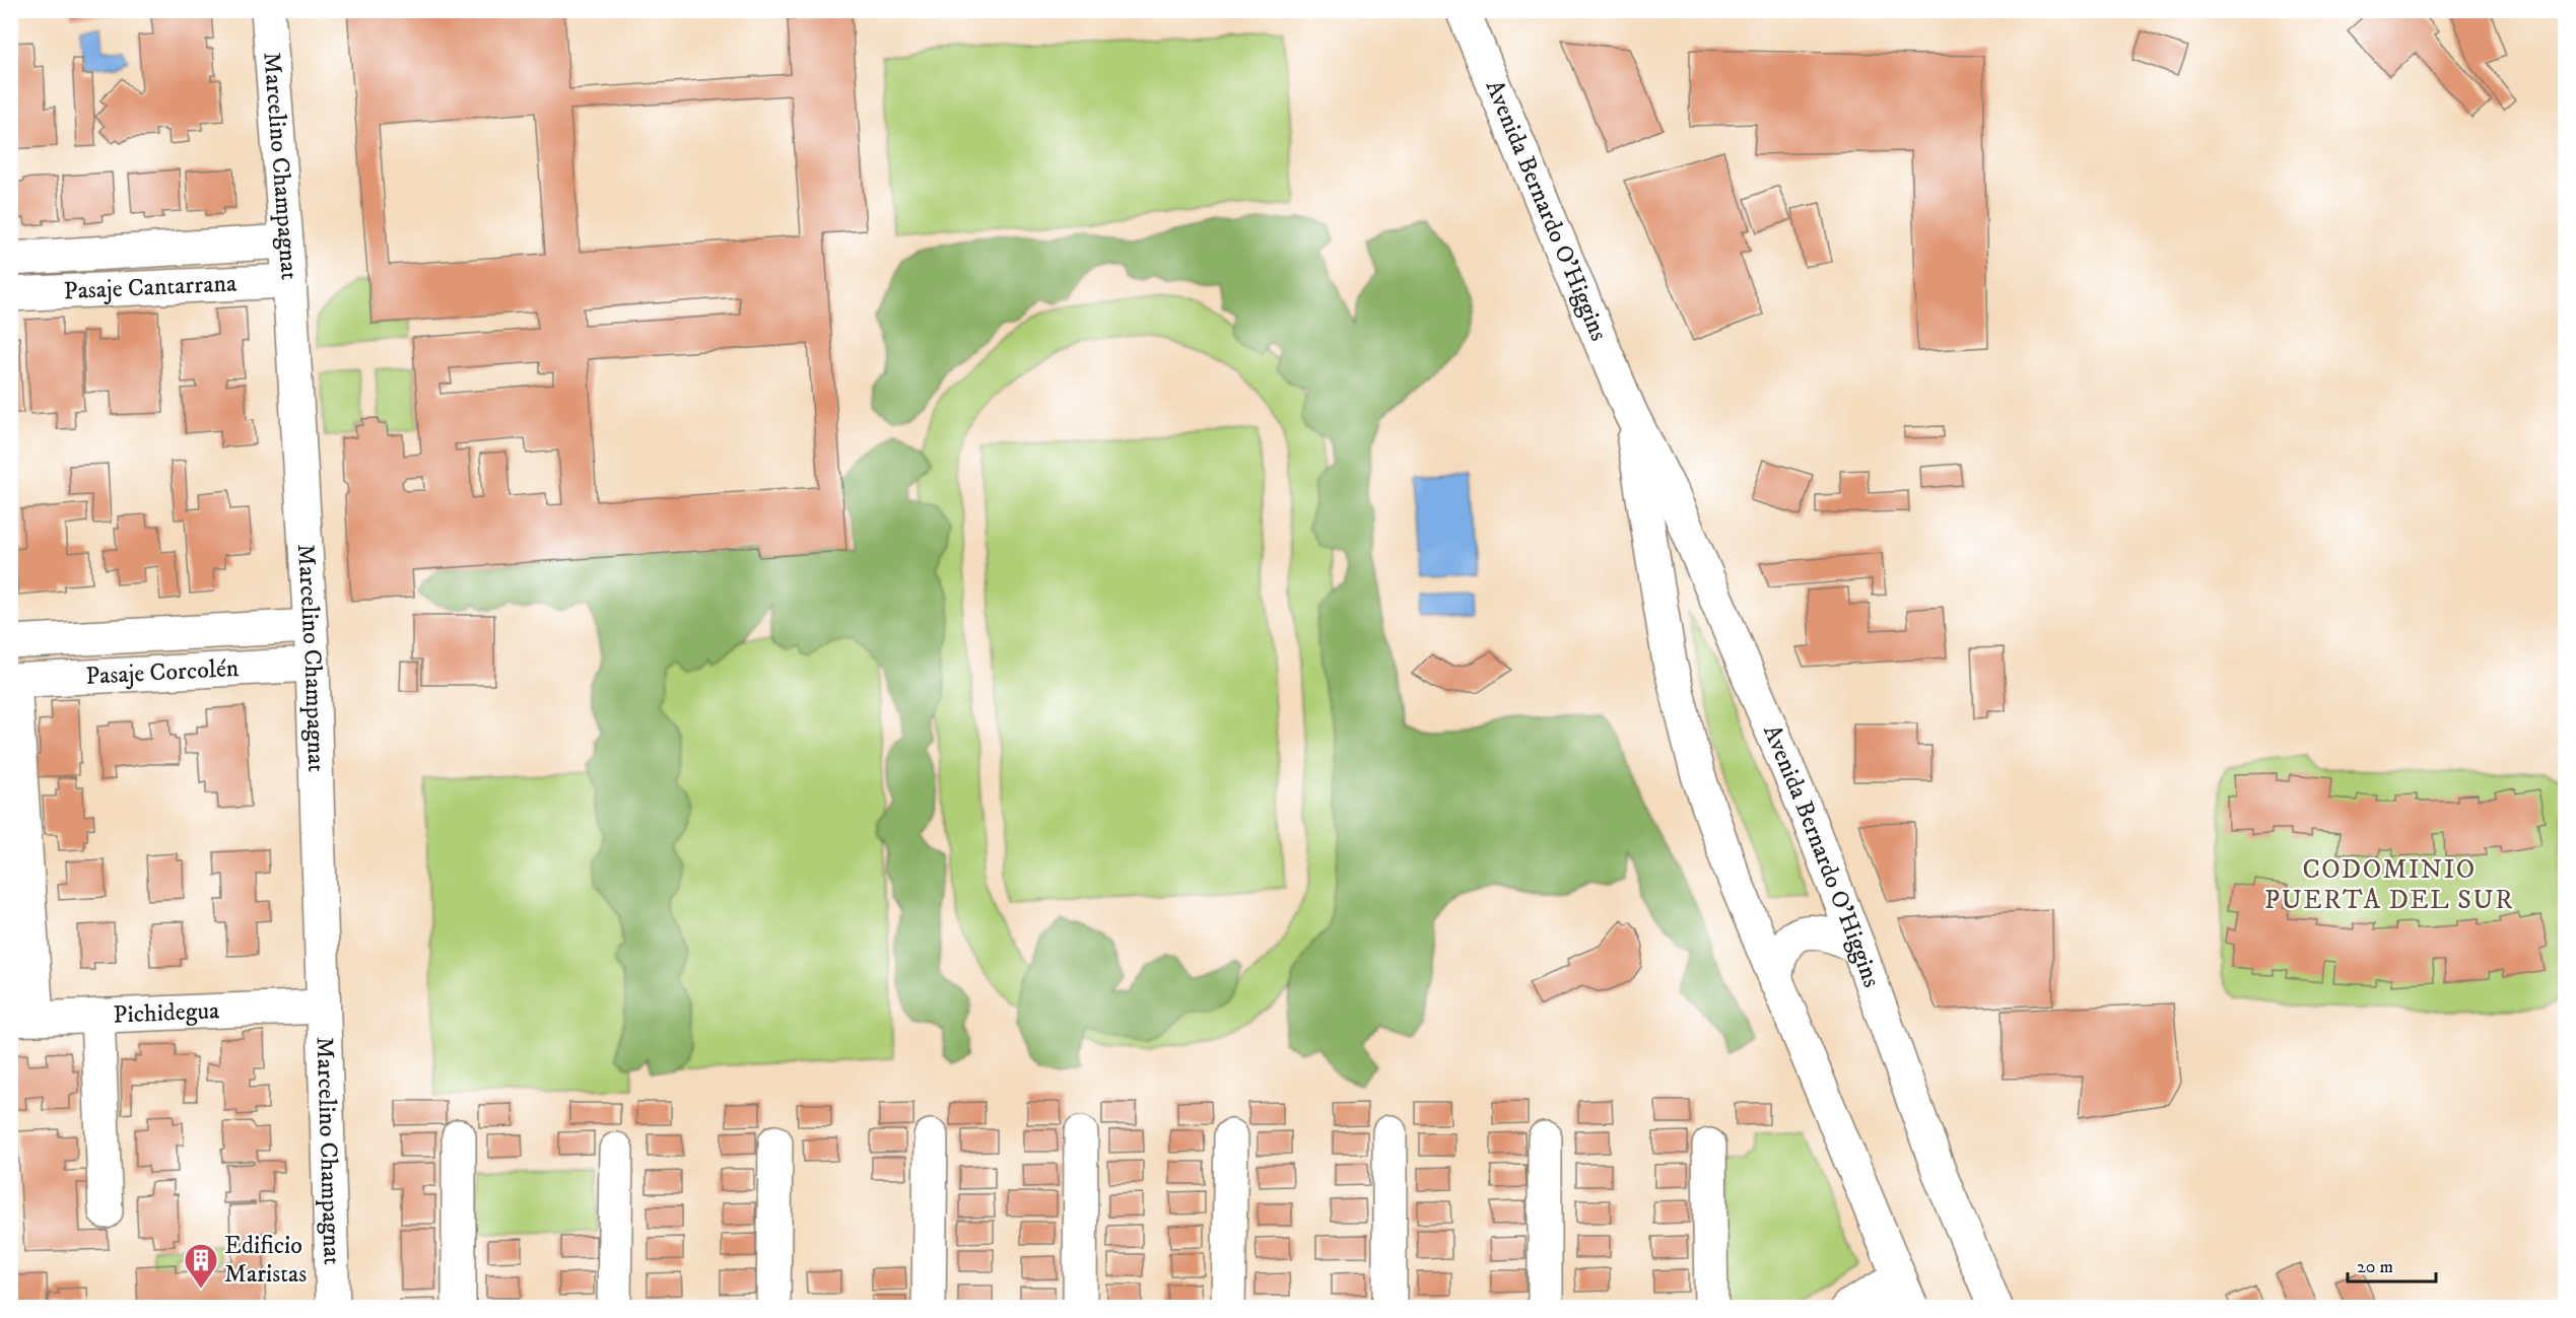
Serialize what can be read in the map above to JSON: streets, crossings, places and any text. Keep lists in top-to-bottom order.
{
  "streets": {
    "street": [
      "Marcelino Champagnat",
      "Avenida Bernardo O'Higgins",
      "Pasaje Cantarrana",
      "Pasaje Corcolén",
      "Pichidegua"
    ]
  },
  "crossings": [
    ["Marcelino Champagnat", "Pasaje Cantarrana"],
    ["Marcelino Champagnat", "Pasaje Corcolén"],
    ["Marcelino Champagnat", "Pichidegua"]
  ],
  "districts": ["CODOMINIO PUERTA DEL SUR"],
  "places": {
    "building": ["Edificio Maristas"]
  },
  "scale_bar": "20 m"
}
